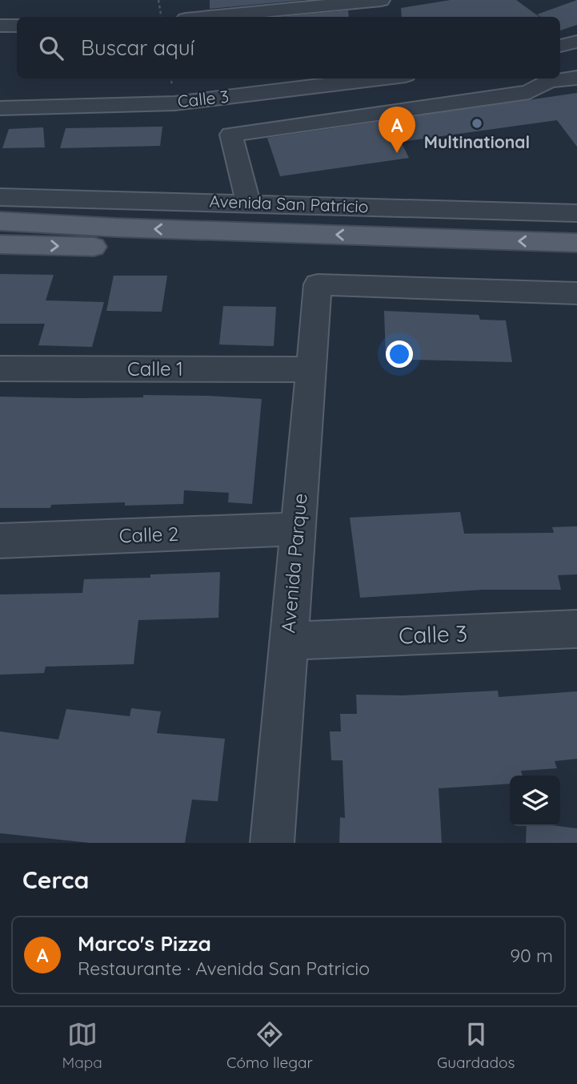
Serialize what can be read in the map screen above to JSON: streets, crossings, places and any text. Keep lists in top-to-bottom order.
{
  "streets": {
    "street": [
      "Calle 3",
      "Avenida San Patricio",
      "Calle 1",
      "Calle 2",
      "Avenida Parque"
    ]
  },
  "crossings": [
    ["Calle 3", "Avenida Parque"],
    ["Calle 1", "Avenida Parque"],
    ["Calle 2", "Avenida Parque"]
  ],
  "places": ["Multinational"],
  "page": {
    "search": "Buscar aquí",
    "pins": "A",
    "heading": "Cerca",
    "list": [
      {
        "mark": "A",
        "name": "Marco's Pizza",
        "note": "Restaurante · Avenida San Patricio",
        "value": "90 m"
      }
    ],
    "nav": ["Mapa", "Cómo llegar", "Guardados"]
  }
}
